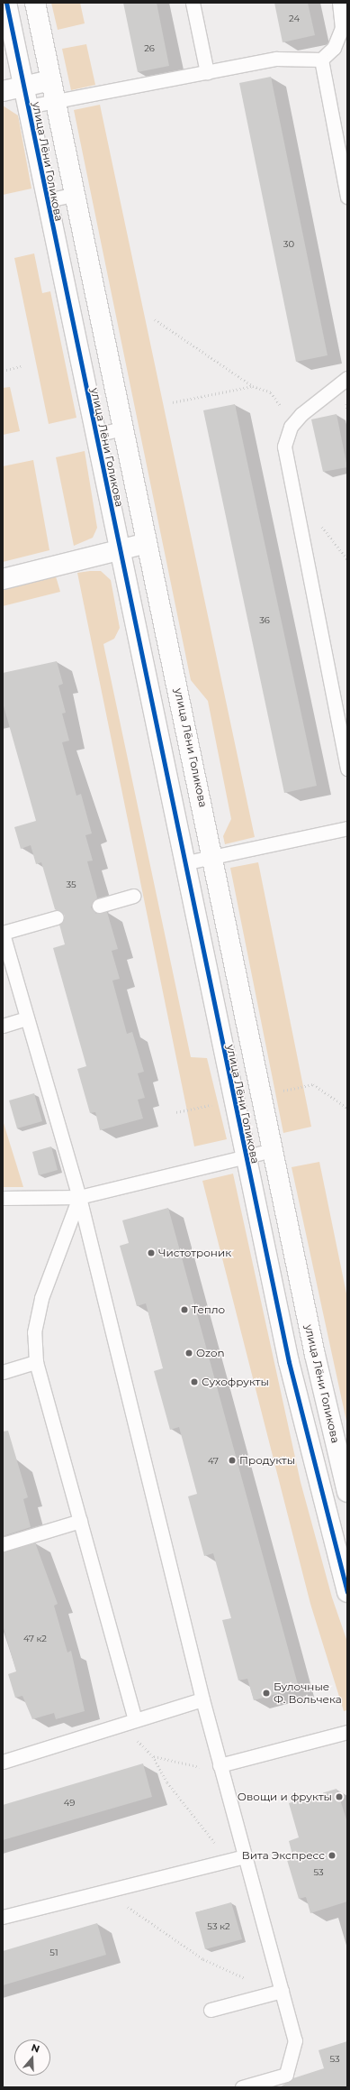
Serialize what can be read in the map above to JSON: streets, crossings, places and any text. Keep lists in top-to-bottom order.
{
  "streets": {
    "street": ["улица Лёни Голикова"]
  },
  "places": [
    "Чистотроник",
    "Тепло",
    "Ozon",
    "Сухофрукты",
    "Продукты",
    "Булочные Ф. Вольчека",
    "Овощи и фрукты",
    "Вита Экспресс"
  ],
  "house_numbers": [
    "24",
    "26",
    "30",
    "36",
    "35",
    "47",
    "47 к2",
    "49",
    "53",
    "53 к2",
    "51",
    "53"
  ],
  "north": "top"
}
